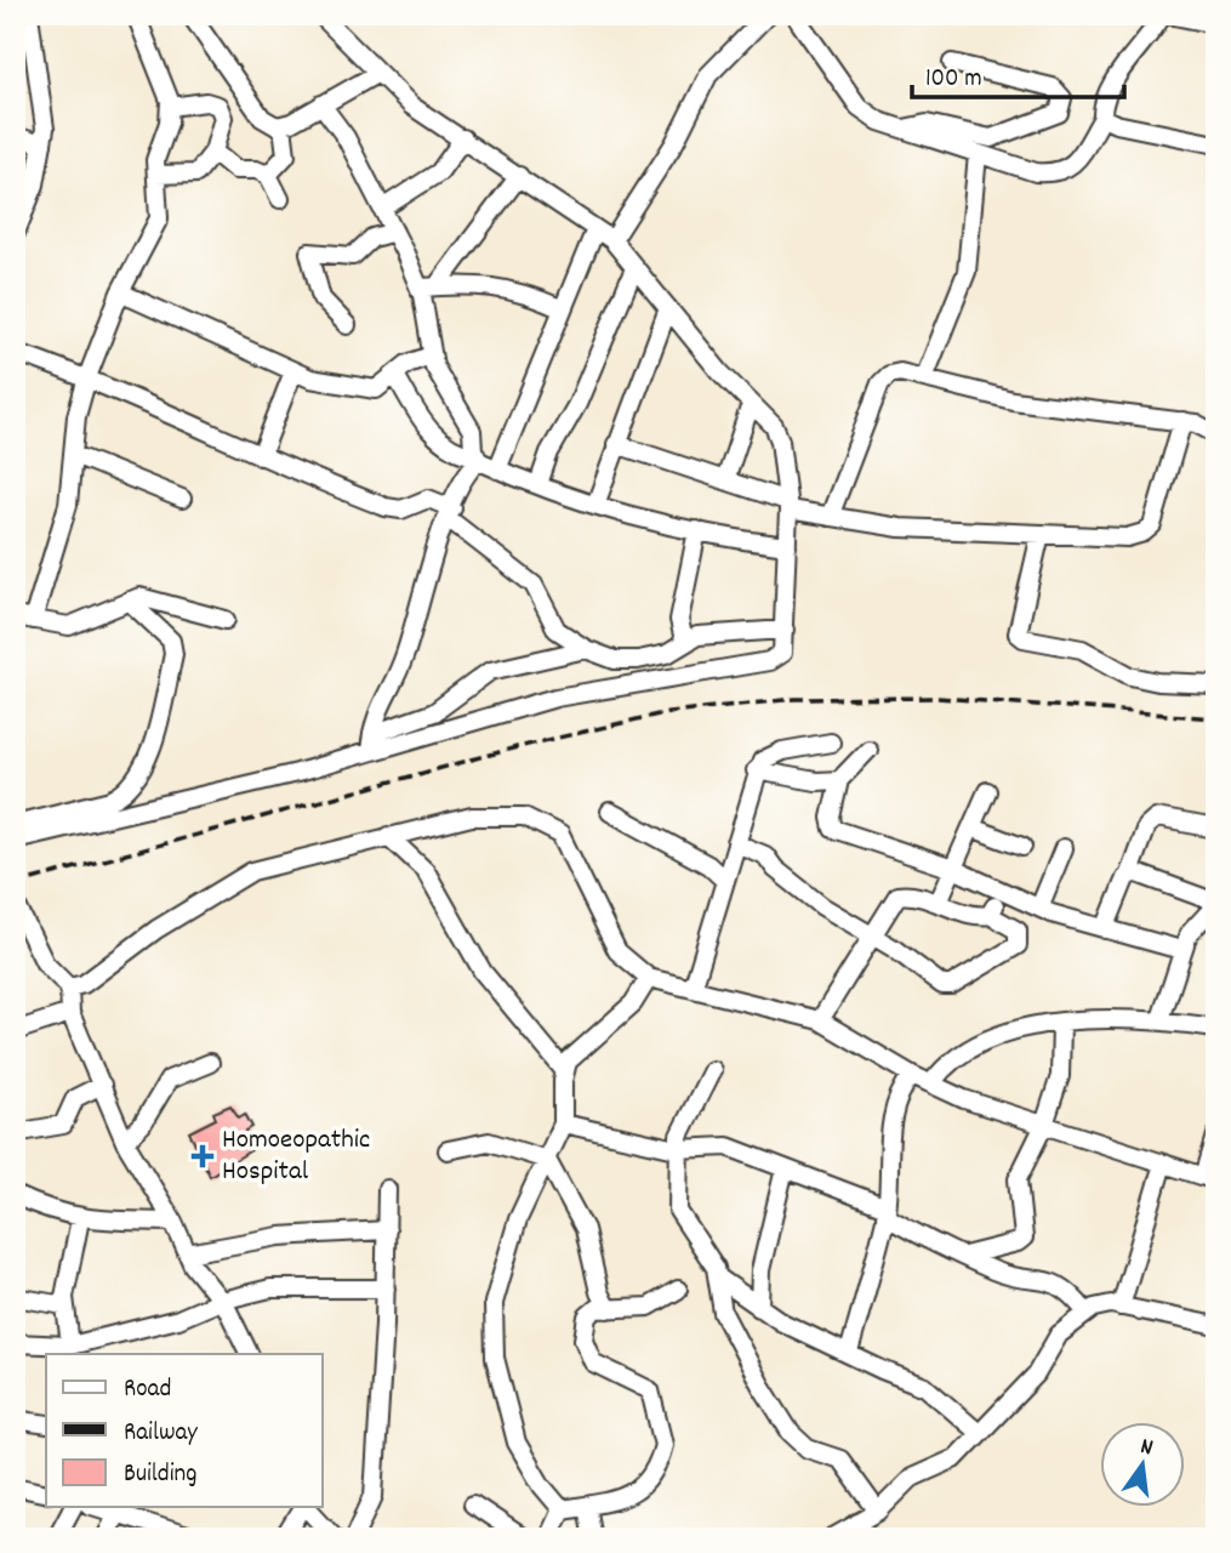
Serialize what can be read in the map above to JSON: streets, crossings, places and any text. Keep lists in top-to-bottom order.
{
  "places": {
    "health": ["Homoeopathic Hospital"]
  },
  "legend": ["Road", "Railway", "Building"],
  "scale_bar": "100 m",
  "north": "top"
}
